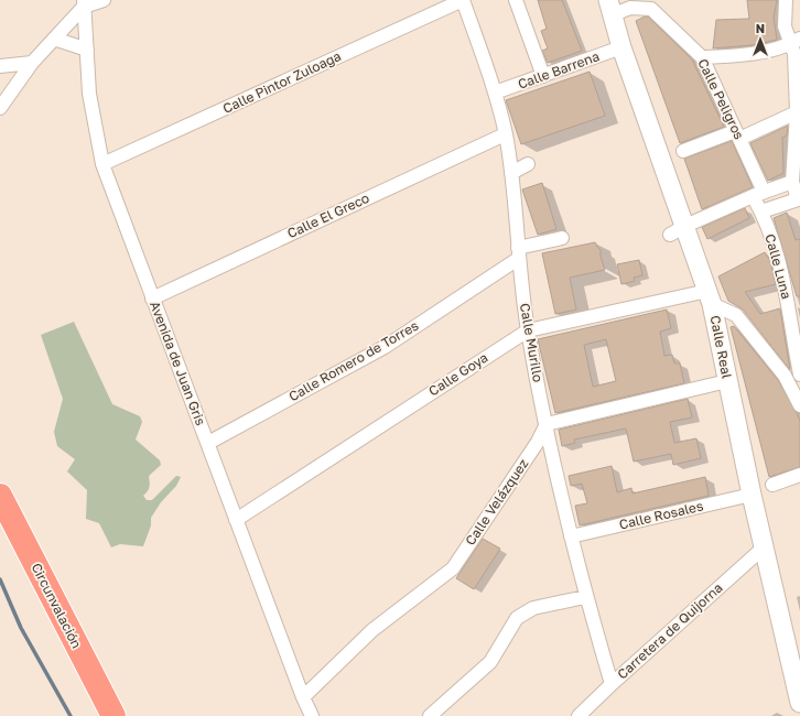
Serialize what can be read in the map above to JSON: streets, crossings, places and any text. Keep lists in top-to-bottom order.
{
  "streets": {
    "highway": ["Circunvalación"],
    "street": [
      "Calle Barrena",
      "Calle Pintor Zuloaga",
      "Calle Peligros",
      "Calle El Greco",
      "Calle Luna",
      "Calle Murillo",
      "Calle Real",
      "Calle Romero de Torres",
      "Avenida de Juan Gris",
      "Calle Goya",
      "Calle Velázquez",
      "Calle Rosales",
      "Carretera de Quijorna"
    ]
  },
  "crossings": [
    ["Calle Barrena", "Calle Murillo"],
    ["Calle Barrena", "Calle Real"],
    ["Calle Pintor Zuloaga", "Calle Murillo"],
    ["Calle Pintor Zuloaga", "Avenida de Juan Gris"],
    ["Calle Peligros", "Calle Luna"],
    ["Calle Peligros", "Calle Real"],
    ["Calle El Greco", "Calle Murillo"],
    ["Calle El Greco", "Avenida de Juan Gris"],
    ["Calle Murillo", "Calle Romero de Torres"],
    ["Calle Murillo", "Calle Goya"],
    ["Calle Murillo", "Calle Velázquez"],
    ["Calle Murillo", "Calle Rosales"],
    ["Calle Murillo", "Carretera de Quijorna"],
    ["Calle Real", "Calle Goya"],
    ["Calle Real", "Calle Rosales"],
    ["Calle Real", "Carretera de Quijorna"],
    ["Calle Romero de Torres", "Avenida de Juan Gris"],
    ["Avenida de Juan Gris", "Calle Goya"],
    ["Avenida de Juan Gris", "Calle Velázquez"]
  ],
  "north": "top"
}
